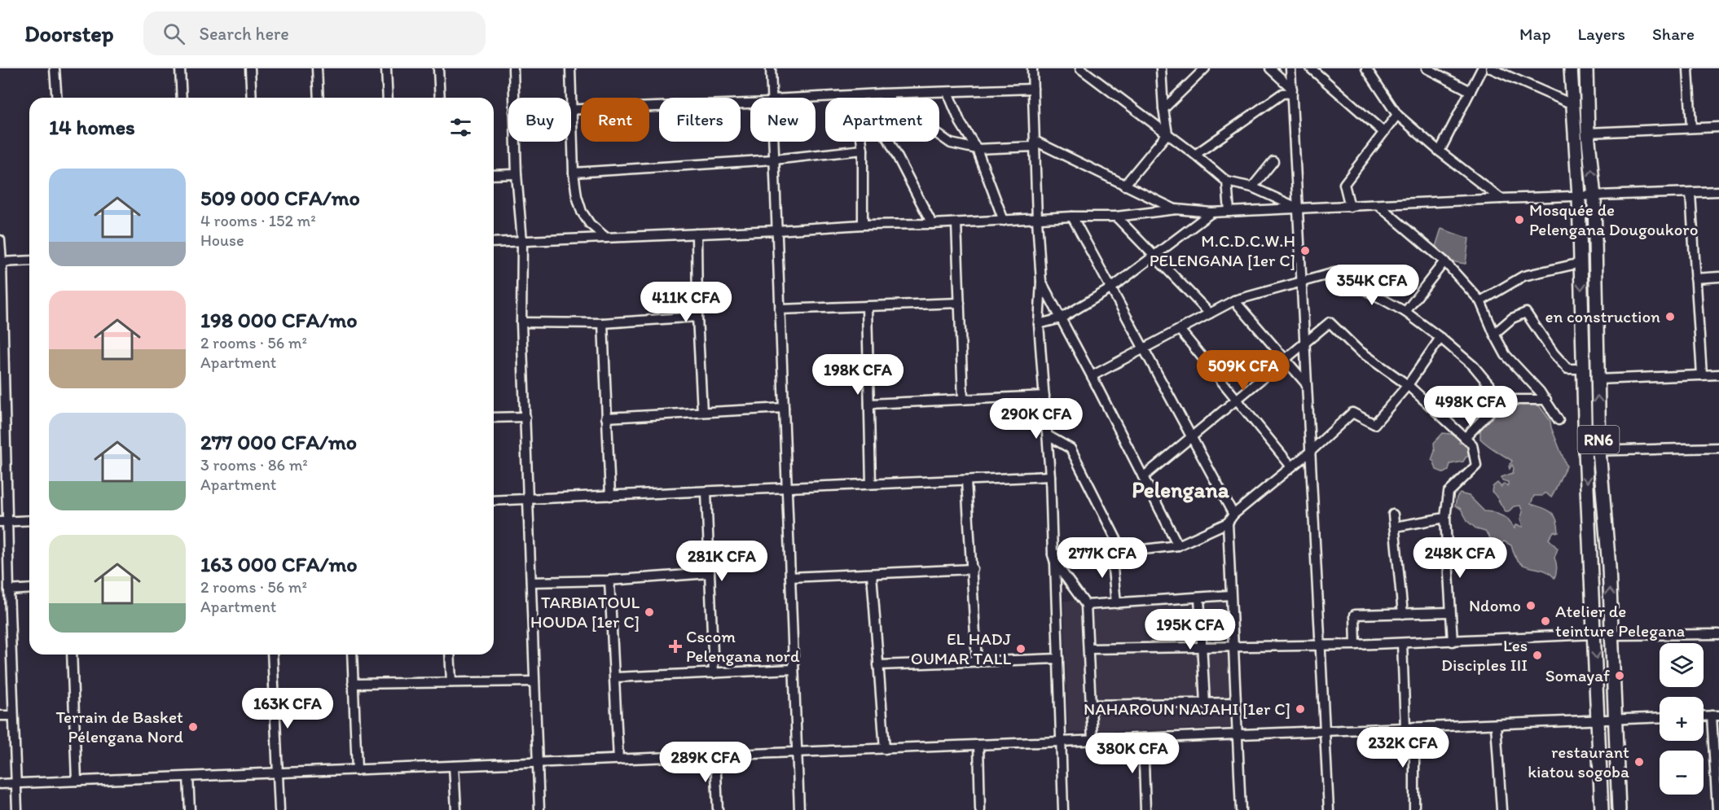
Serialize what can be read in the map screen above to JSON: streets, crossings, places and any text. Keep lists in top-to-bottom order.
{
  "streets": {
    "highway": ["RN6"]
  },
  "districts": ["Pelengana"],
  "places": {
    "other": [
      "Mosquée de Pelengana Dougoukoro",
      "M.C.D.C.W.H PELENGANA [1er C]",
      "en construction",
      "Ndomo",
      "TARBIATOUL HOUDA [1er C]",
      "Atelier de teinture Pelegana",
      "EL HADJ OUMAR TALL",
      "Les Disciples III",
      "Somayaf",
      "NAHAROUN NAJAHI [1er C]",
      "Terrain de Basket Pélengana Nord",
      "restaurant kiatou sogoba"
    ],
    "health": ["Cscom Pelengana nord"]
  },
  "page": {
    "header": "Doorstep",
    "search": "Search here",
    "nav": ["Map", "Layers", "Share"],
    "chip": [
      "Buy",
      "Rent",
      "Filters",
      "New",
      "Apartment"
    ],
    "heading": "14 homes",
    "list": [
      {
        "name": "509 000 CFA/mo",
        "note": "4 rooms · 152 m² · House"
      },
      {
        "name": "198 000 CFA/mo",
        "note": "2 rooms · 56 m² · Apartment"
      },
      {
        "name": "277 000 CFA/mo",
        "note": "3 rooms · 86 m² · Apartment"
      },
      {
        "name": "163 000 CFA/mo",
        "note": "2 rooms · 56 m² · Apartment"
      }
    ],
    "price": [
      "354K CFA",
      "411K CFA",
      "509K CFA",
      "198K CFA",
      "498K CFA",
      "290K CFA",
      "277K CFA",
      "248K CFA",
      "281K CFA",
      "195K CFA",
      "163K CFA",
      "232K CFA",
      "380K CFA",
      "289K CFA"
    ],
    "map_buttons": ["+", "−"]
  }
}
